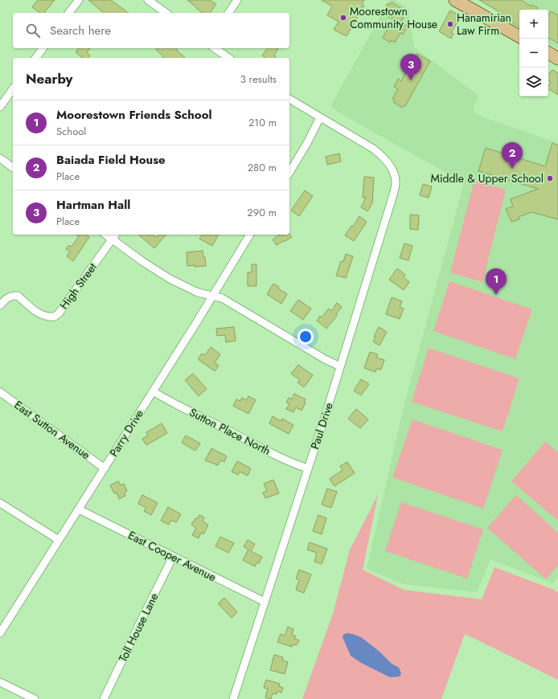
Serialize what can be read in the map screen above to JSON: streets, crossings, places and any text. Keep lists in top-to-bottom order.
{
  "streets": {
    "street": [
      "High Street",
      "Paul Drive",
      "East Sutton Avenue",
      "Sutton Place North",
      "Parry Drive",
      "East Cooper Avenue",
      "Toll House Lane"
    ]
  },
  "crossings": [
    ["Paul Drive", "Sutton Place North"],
    ["Paul Drive", "East Cooper Avenue"],
    ["East Sutton Avenue", "Parry Drive"],
    ["Sutton Place North", "Parry Drive"],
    ["Parry Drive", "East Cooper Avenue"],
    ["East Cooper Avenue", "Toll House Lane"]
  ],
  "places": ["Moorestown Community House", "Hanamirian Law Firm", "Middle & Upper School"],
  "page": {
    "map_buttons": ["+", "−"],
    "search": "Search here",
    "pins": ["3", "2", "1"],
    "heading": ["Nearby", "3 results"],
    "list": [
      {
        "mark": "1",
        "name": "Moorestown Friends School",
        "note": "School",
        "value": "210 m"
      },
      {
        "mark": "2",
        "name": "Baiada Field House",
        "note": "Place",
        "value": "280 m"
      },
      {
        "mark": "3",
        "name": "Hartman Hall",
        "note": "Place",
        "value": "290 m"
      }
    ]
  }
}
